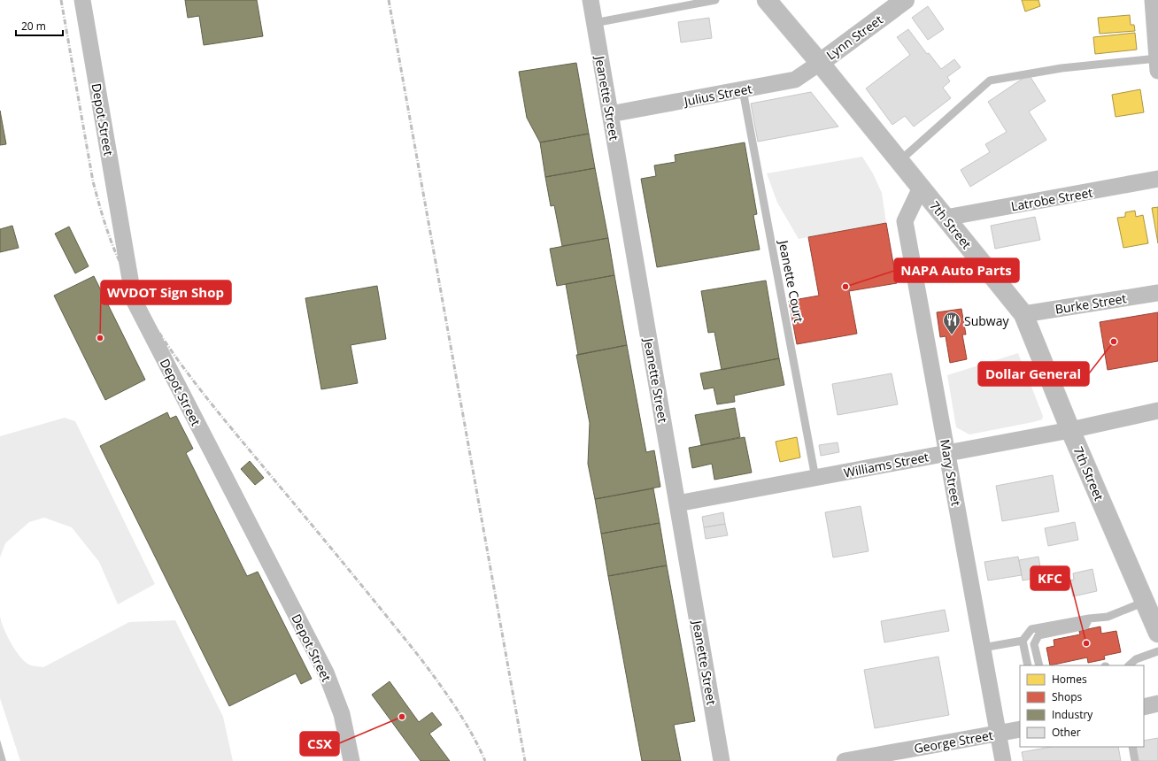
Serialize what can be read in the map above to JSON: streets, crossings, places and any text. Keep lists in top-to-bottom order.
{
  "streets": {
    "main road": ["Lynn Street", "7th Street"],
    "street": [
      "Julius Street",
      "Jeanette Street",
      "Depot Street",
      "Latrobe Street",
      "Burke Street",
      "Williams Street",
      "Mary Street",
      "George Street"
    ],
    "lane": ["Jeanette Court"]
  },
  "crossings": [
    ["Lynn Street", "Julius Street"],
    ["Lynn Street", "7th Street"],
    ["Julius Street", "Jeanette Street"],
    ["Julius Street", "7th Street"],
    ["Julius Street", "Jeanette Court"],
    ["Jeanette Street", "Williams Street"],
    ["Latrobe Street", "7th Street"],
    ["7th Street", "Burke Street"],
    ["7th Street", "Williams Street"],
    ["7th Street", "Mary Street"],
    ["Jeanette Court", "Williams Street"],
    ["Williams Street", "Mary Street"],
    ["Mary Street", "George Street"]
  ],
  "places": {
    "other": [
      "NAPA Auto Parts",
      "WVDOT Sign Shop",
      "Dollar General",
      "KFC",
      "CSX"
    ],
    "restaurant": ["Subway"]
  },
  "legend": [
    "Homes",
    "Shops",
    "Industry",
    "Other"
  ],
  "scale_bar": "20 m"
}
